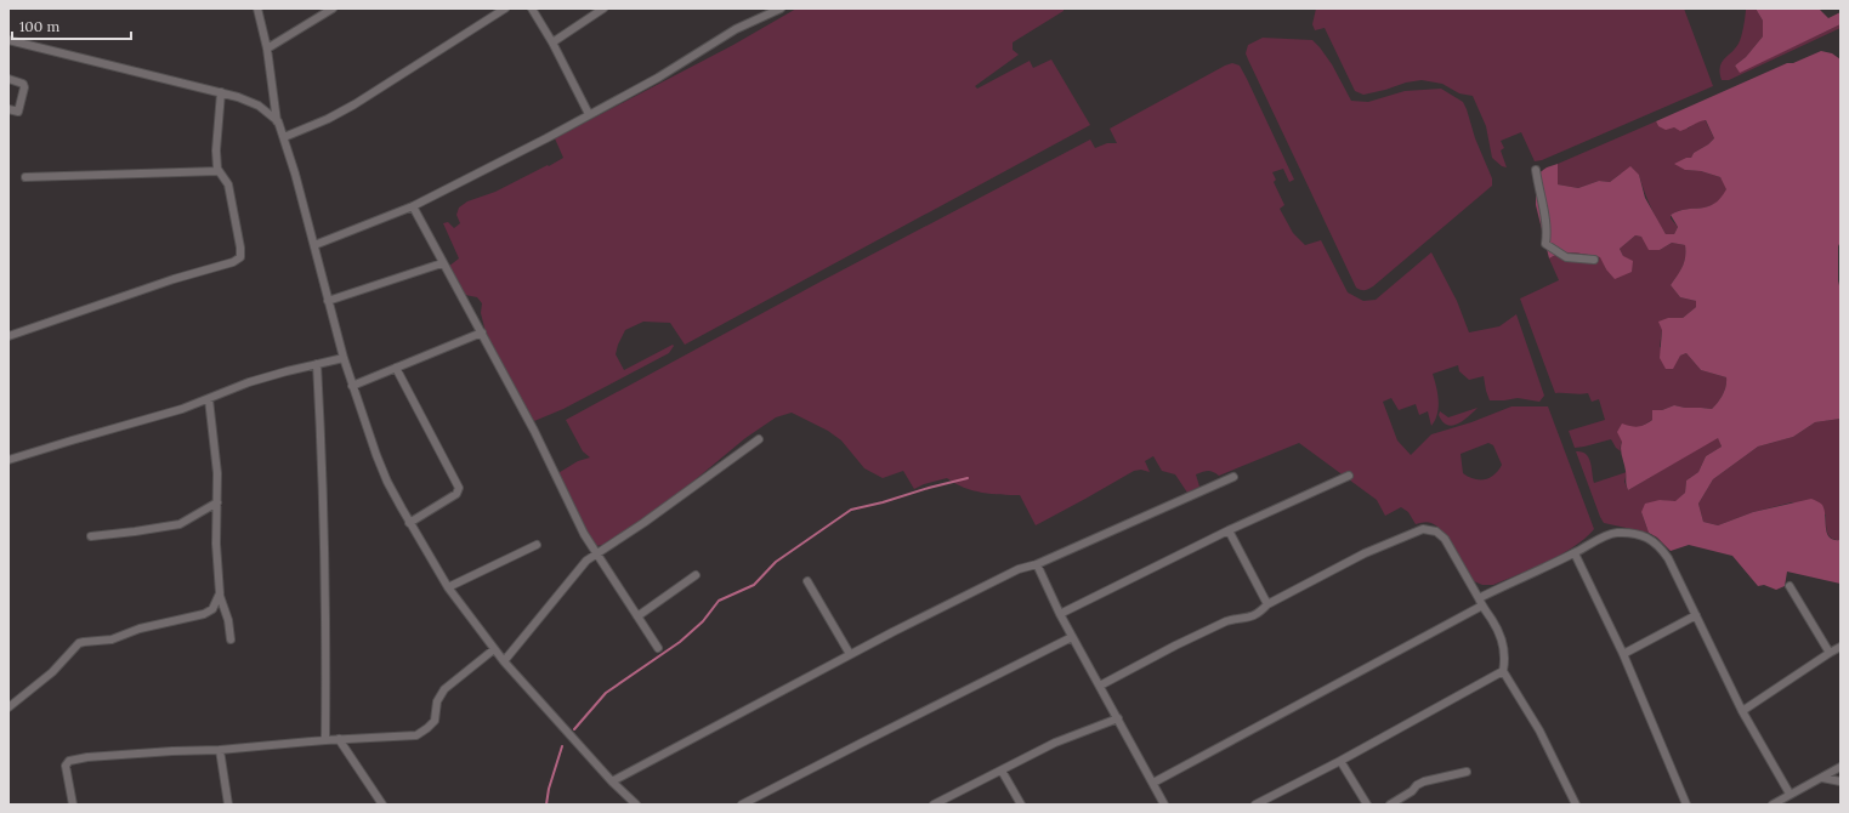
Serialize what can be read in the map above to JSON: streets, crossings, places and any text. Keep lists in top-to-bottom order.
{
  "scale_bar": "100 m"
}
